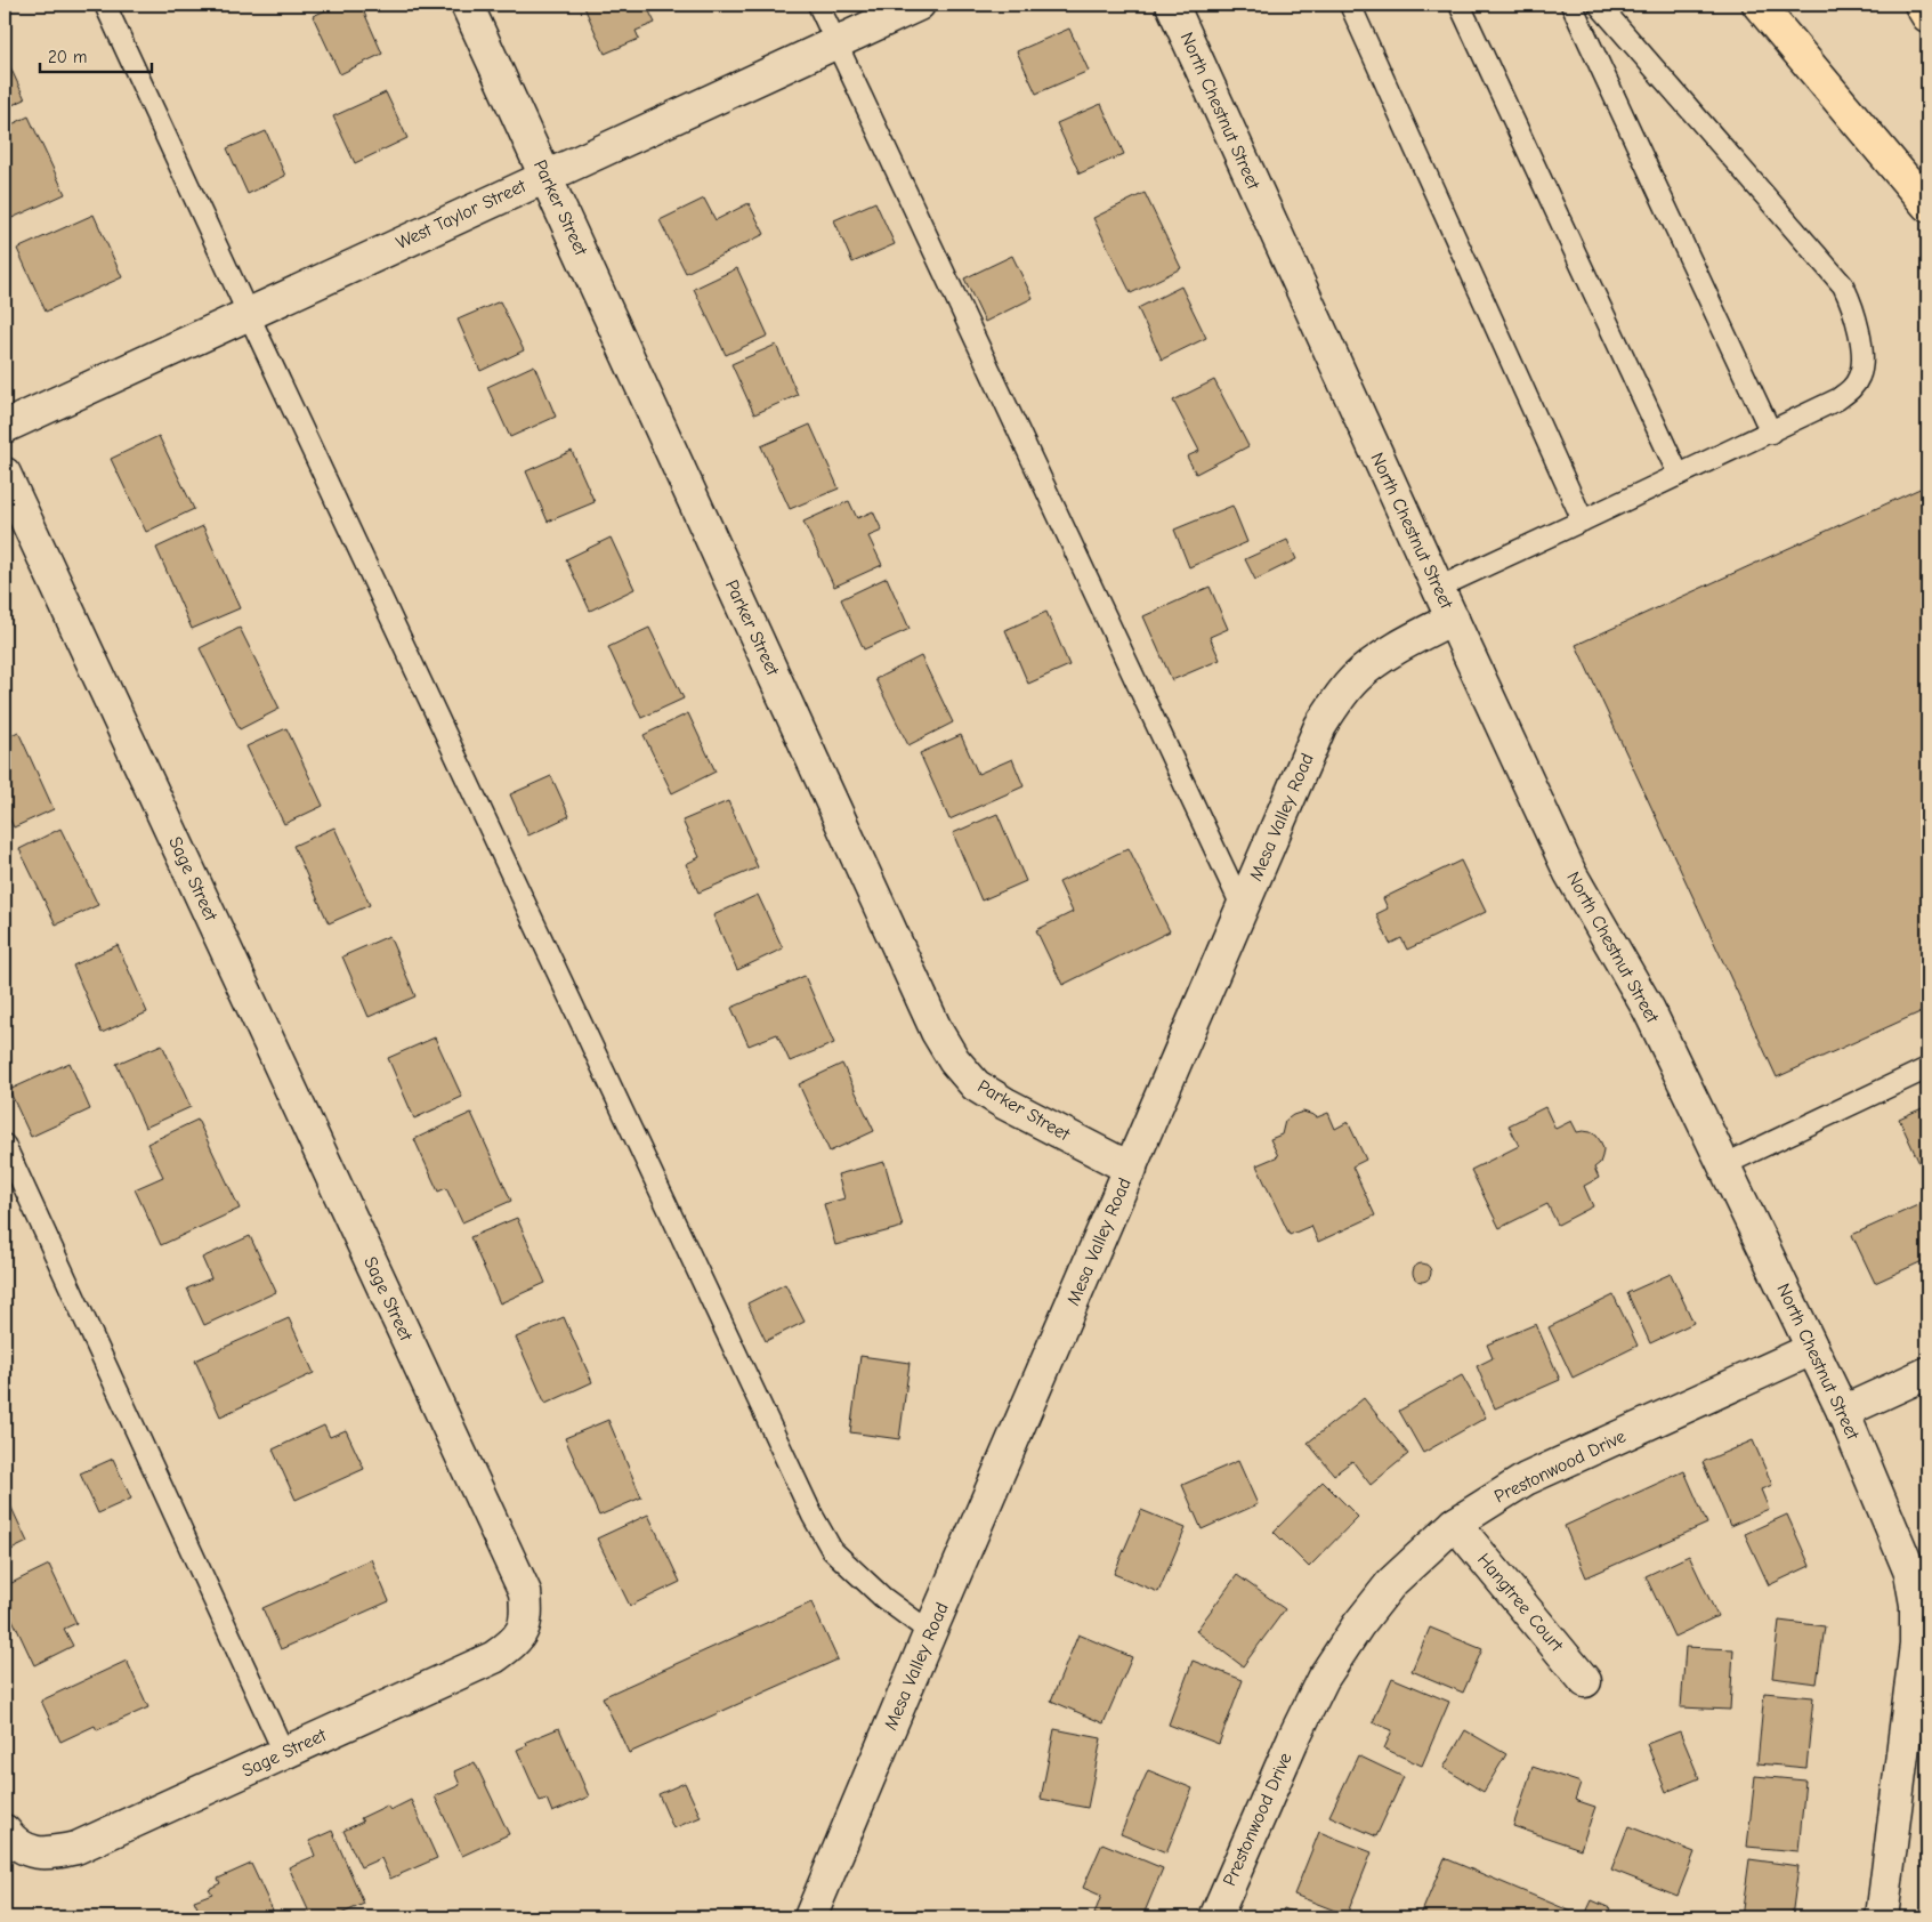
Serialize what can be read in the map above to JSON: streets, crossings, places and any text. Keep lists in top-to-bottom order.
{
  "streets": {
    "street": [
      "North Chestnut Street",
      "Parker Street",
      "West Taylor Street",
      "Mesa Valley Road",
      "Sage Street",
      "Prestonwood Drive",
      "Hangtree Court"
    ]
  },
  "crossings": [
    ["North Chestnut Street", "Mesa Valley Road"],
    ["North Chestnut Street", "Prestonwood Drive"],
    ["Parker Street", "West Taylor Street"],
    ["Parker Street", "Mesa Valley Road"],
    ["Prestonwood Drive", "Hangtree Court"]
  ],
  "scale_bar": "20 m"
}
